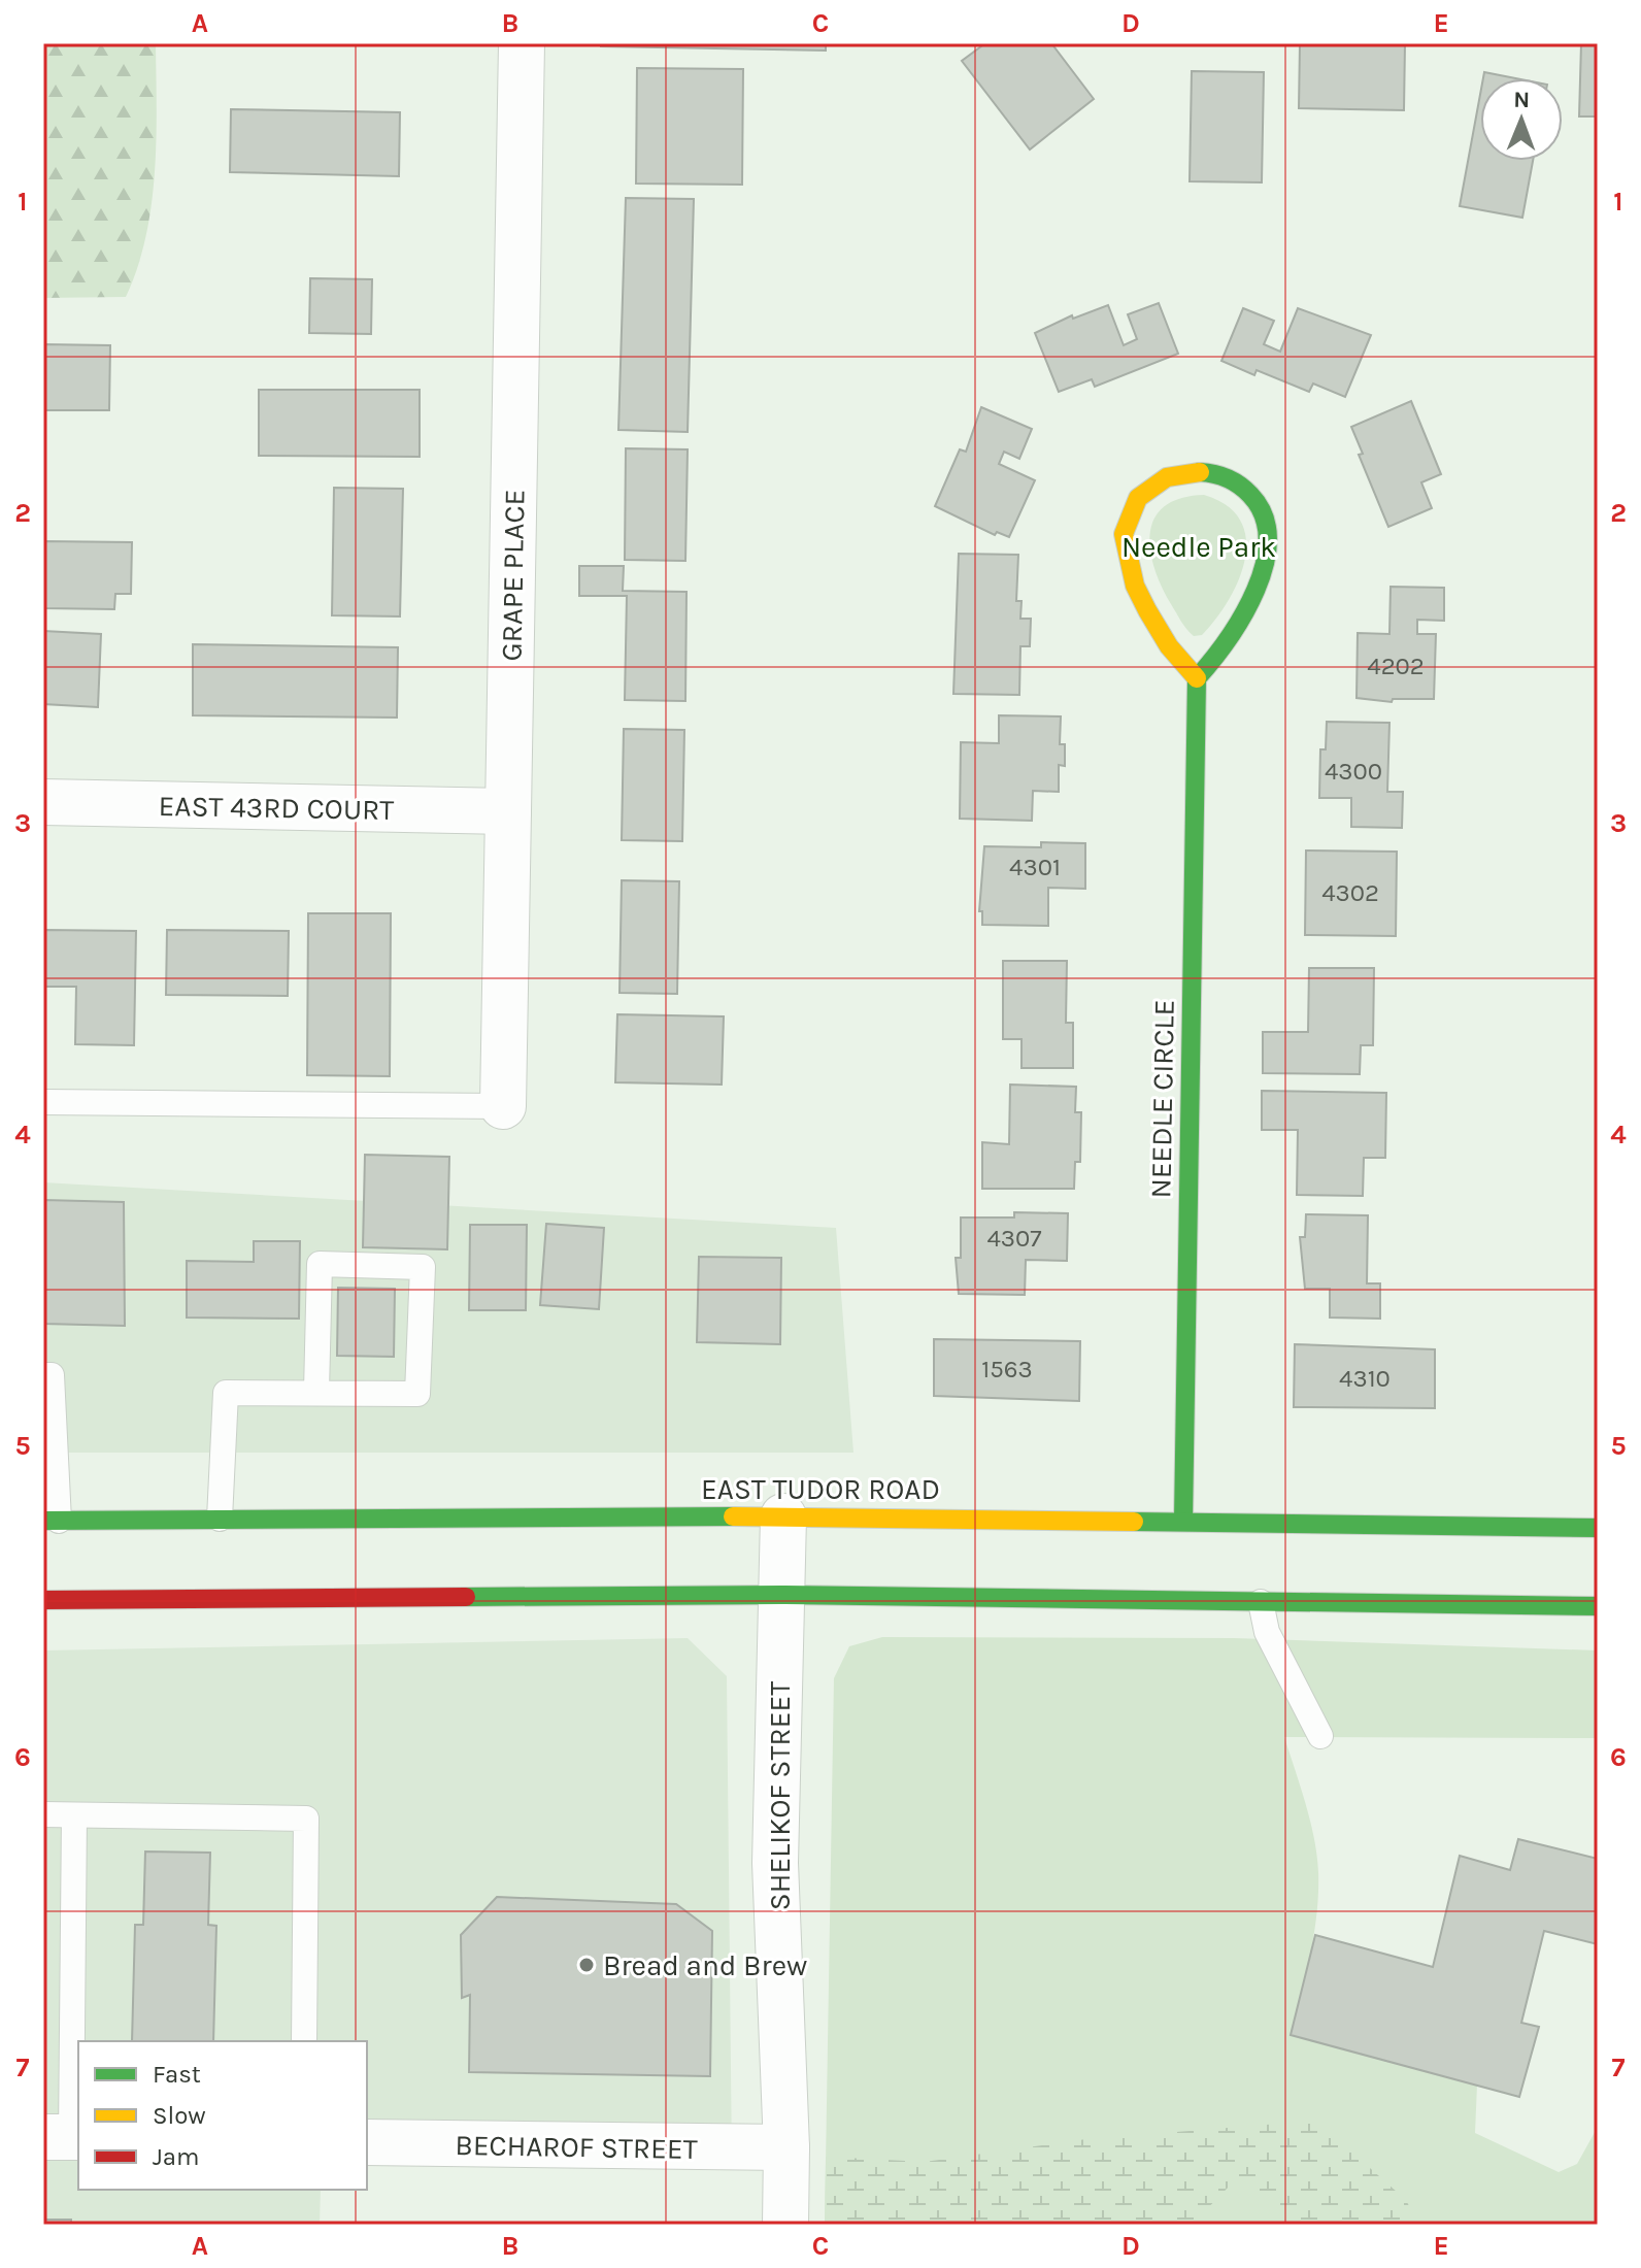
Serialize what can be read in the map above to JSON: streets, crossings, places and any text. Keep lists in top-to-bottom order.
{
  "streets": {
    "main road": ["NEEDLE CIRCLE", "EAST TUDOR ROAD"],
    "street": [
      "GRAPE PLACE",
      "EAST 43RD COURT",
      "SHELIKOF STREET",
      "BECHAROF STREET"
    ]
  },
  "crossings": [
    ["GRAPE PLACE", "EAST 43RD COURT"],
    ["NEEDLE CIRCLE", "EAST TUDOR ROAD"],
    ["EAST TUDOR ROAD", "SHELIKOF STREET"],
    ["SHELIKOF STREET", "BECHAROF STREET"]
  ],
  "parks": ["Needle Park"],
  "places": ["Bread and Brew"],
  "house_numbers": [
    "4202",
    "4300",
    "4301",
    "4302",
    "4307",
    "1563",
    "4310"
  ],
  "legend": ["Fast", "Slow", "Jam"],
  "north": "top",
  "grid": {
    "columns": [
      "A",
      "B",
      "C",
      "D",
      "E"
    ],
    "rows": [
      "1",
      "2",
      "3",
      "4",
      "5",
      "6",
      "7"
    ]
  }
}
